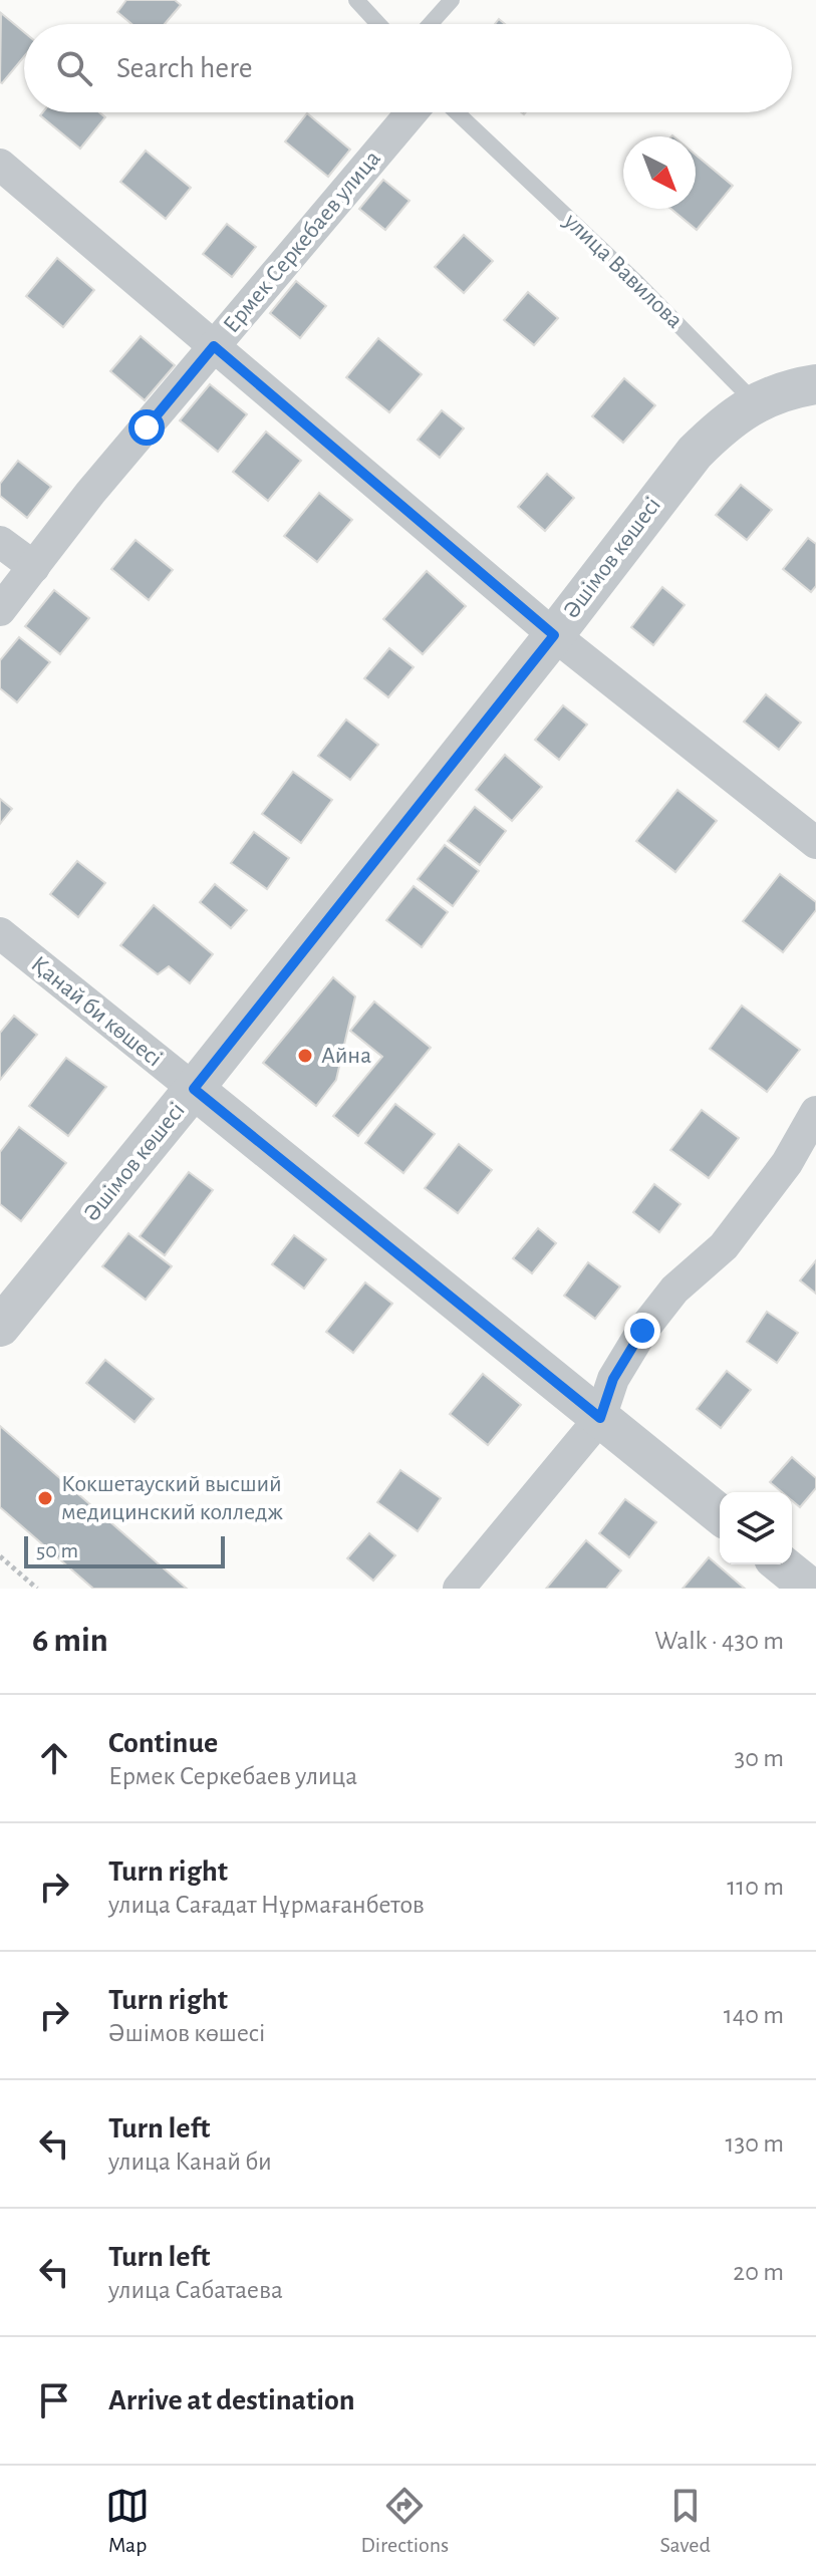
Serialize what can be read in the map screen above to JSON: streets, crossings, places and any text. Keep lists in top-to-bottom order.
{
  "streets": {
    "street": ["Ермек Серкебаев улица", "Әшімов көшесі", "Қанай би көшесі"],
    "lane": ["улица Вавилова"]
  },
  "crossings": [
    ["улица Вавилова", "Әшімов көшесі"],
    ["Әшімов көшесі", "Қанай би көшесі"]
  ],
  "places": ["Айна", "Кокшетауский высший медицинский колледж"],
  "scale_bar": "50 m",
  "north": "bottom right",
  "page": {
    "search": "Search here",
    "scale": "50 m",
    "heading": ["6 min", "Walk · 430 m"],
    "list": [
      ["Continue", "Ермек Серкебаев улица", "30 m"],
      ["Turn right", "улица Сағадат Нұрмағанбетов", "110 m"],
      ["Turn right", "Әшімов көшесі", "140 m"],
      ["Turn left", "улица Канай би", "130 m"],
      ["Turn left", "улица Сабатаева", "20 m"],
      "Arrive at destination"
    ],
    "nav": ["Map", "Directions", "Saved"]
  }
}
